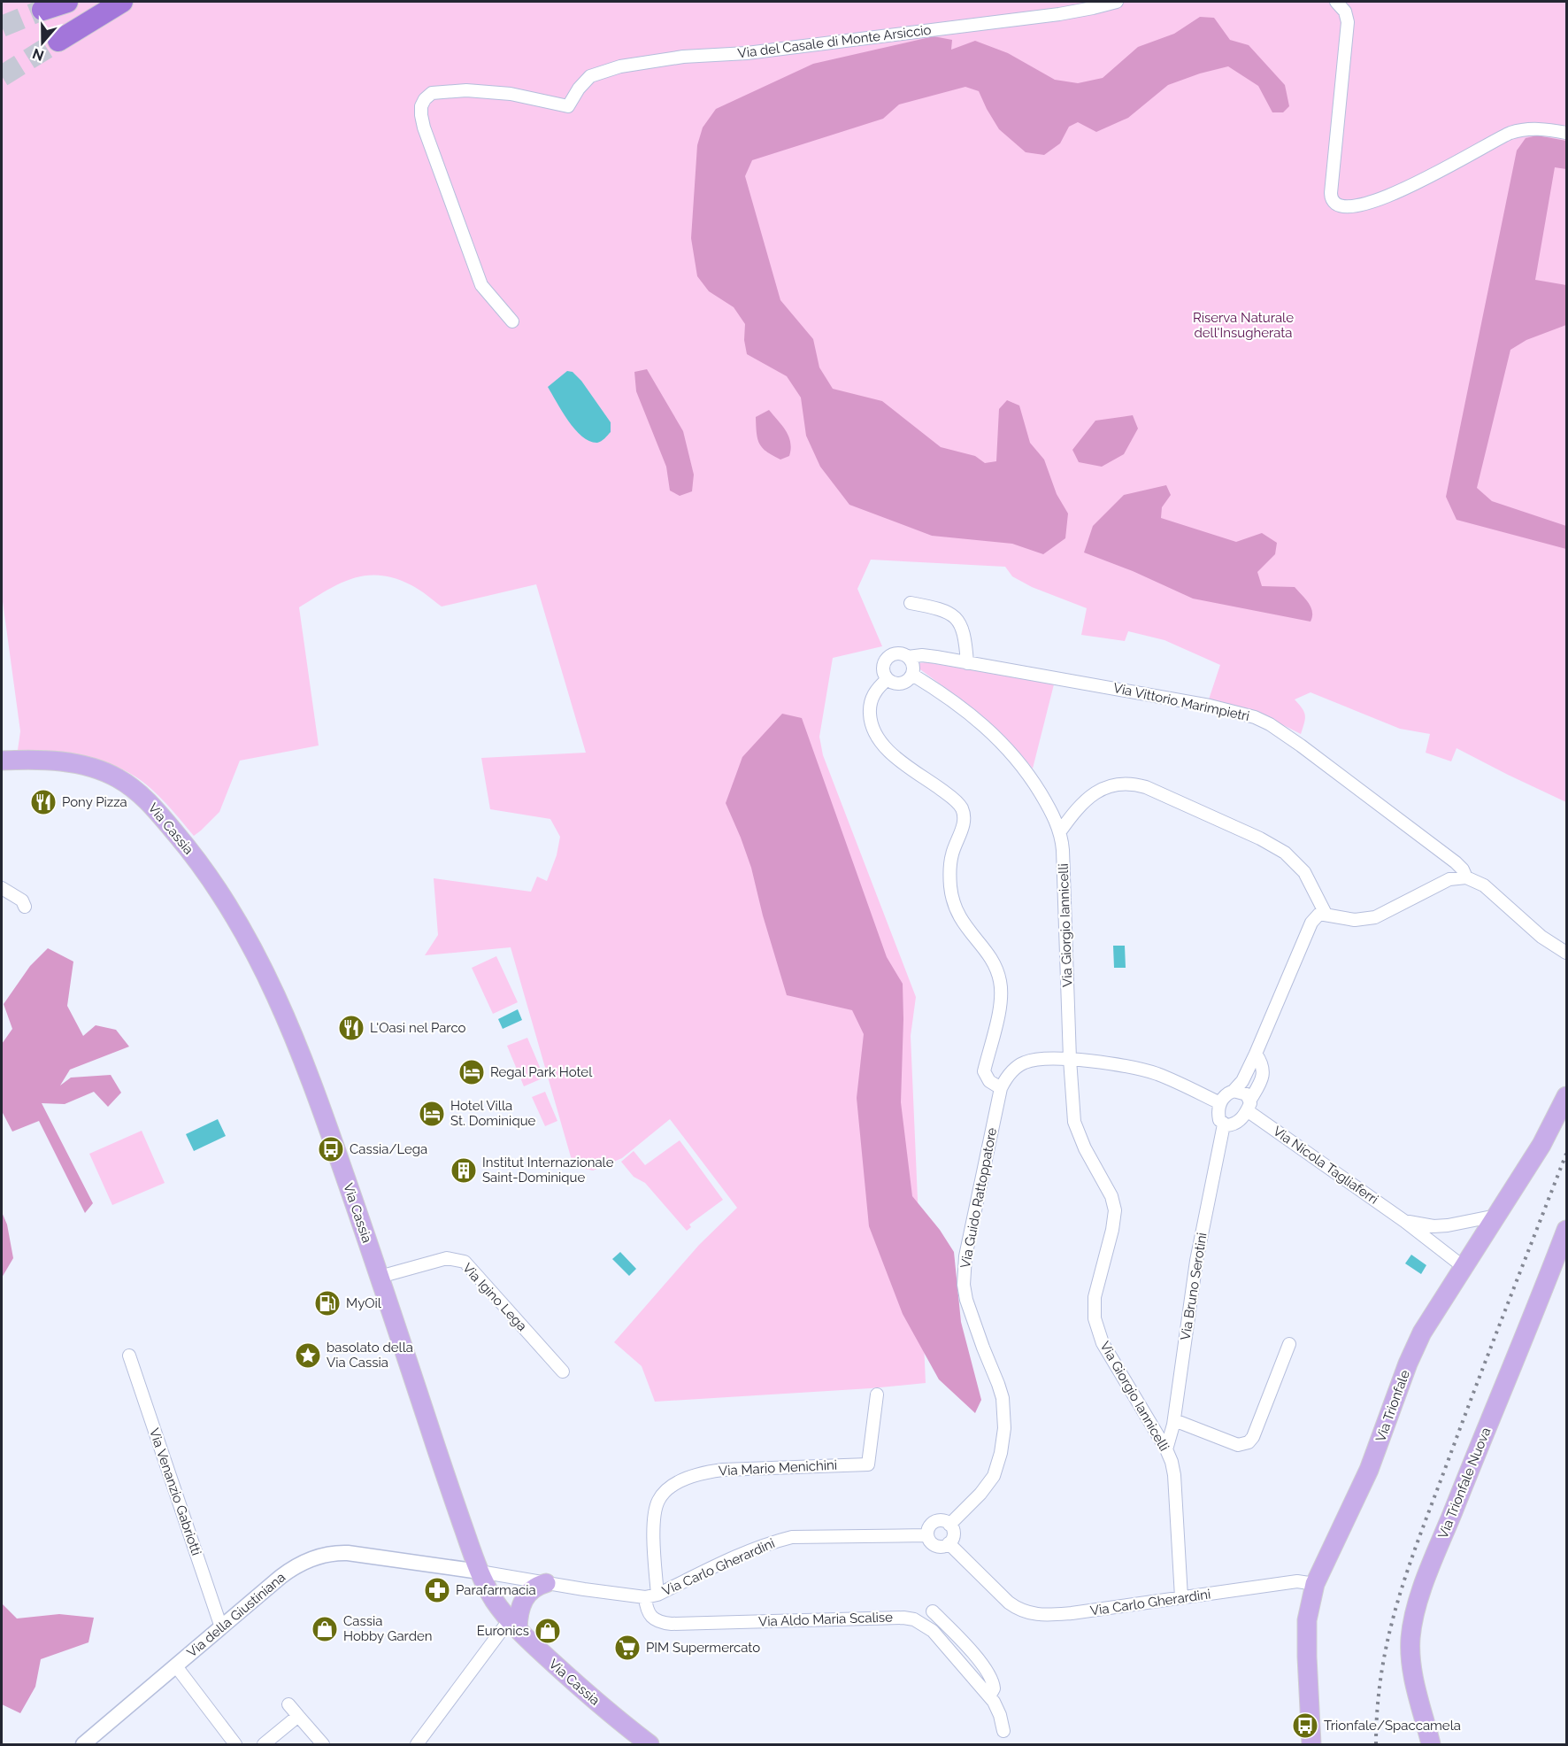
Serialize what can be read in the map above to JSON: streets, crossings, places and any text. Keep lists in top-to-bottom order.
{
  "streets": {
    "main road": ["Via Cassia", "Via Trionfale", "Via Trionfale Nuova"],
    "street": [
      "Via del Casale di Monte Arsiccio",
      "Via Vittorio Marimpietri",
      "Via Giorgio Iannicelli",
      "Via Nicola Tagliaferri",
      "Via Guido Rattoppatore",
      "Via Bruno Serotini",
      "Via Igino Lega",
      "Via Mario Menichini",
      "Via Venanzio Gabriotti",
      "Via Carlo Gherardini",
      "Via della Giustiniana",
      "Via Aldo Maria Scalise"
    ]
  },
  "crossings": [
    ["Via Vittorio Marimpietri", "Via Giorgio Iannicelli"],
    ["Via Cassia", "Via Igino Lega"],
    ["Via Cassia", "Via Carlo Gherardini"],
    ["Via Cassia", "Via della Giustiniana"],
    ["Via Giorgio Iannicelli", "Via Guido Rattoppatore"],
    ["Via Giorgio Iannicelli", "Via Bruno Serotini"],
    ["Via Giorgio Iannicelli", "Via Carlo Gherardini"],
    ["Via Nicola Tagliaferri", "Via Bruno Serotini"],
    ["Via Nicola Tagliaferri", "Via Trionfale"],
    ["Via Guido Rattoppatore", "Via Carlo Gherardini"],
    ["Via Trionfale", "Via Carlo Gherardini"],
    ["Via Mario Menichini", "Via Carlo Gherardini"],
    ["Via Mario Menichini", "Via Aldo Maria Scalise"],
    ["Via Venanzio Gabriotti", "Via della Giustiniana"],
    ["Via Carlo Gherardini", "Via della Giustiniana"],
    ["Via Carlo Gherardini", "Via Aldo Maria Scalise"]
  ],
  "parks": ["Riserva Naturale dell'Insugherata"],
  "places": {
    "restaurant": ["Pony Pizza", "L'Oasi nel Parco"],
    "hotel": ["Regal Park Hotel", "Hotel Villa St. Dominique"],
    "bus stop": ["Cassia/Lega", "Trionfale/Spaccamela"],
    "building": ["Institut Internazionale Saint-Dominique"],
    "fuel station": ["MyOil"],
    "place": ["basolato della Via Cassia"],
    "pharmacy": ["Parafarmacia"],
    "shop": ["Cassia Hobby Garden", "Euronics"],
    "supermarket": ["PIM Supermercato"]
  },
  "north": "bottom"
}
